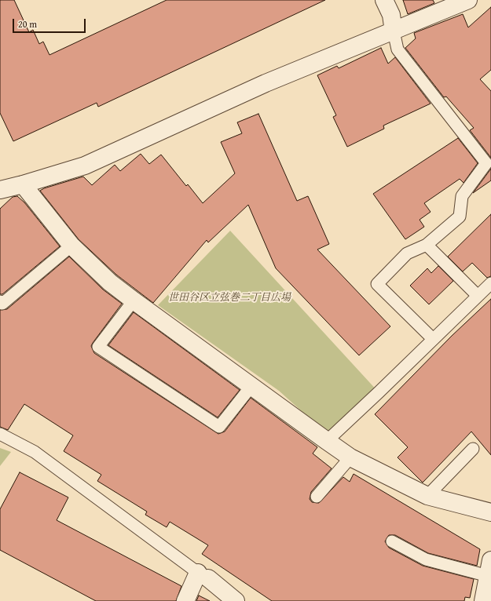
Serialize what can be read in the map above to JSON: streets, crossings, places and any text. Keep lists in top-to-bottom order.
{
  "parks": ["世田谷区立弦巻二丁目広場"],
  "scale_bar": "20 m"
}
